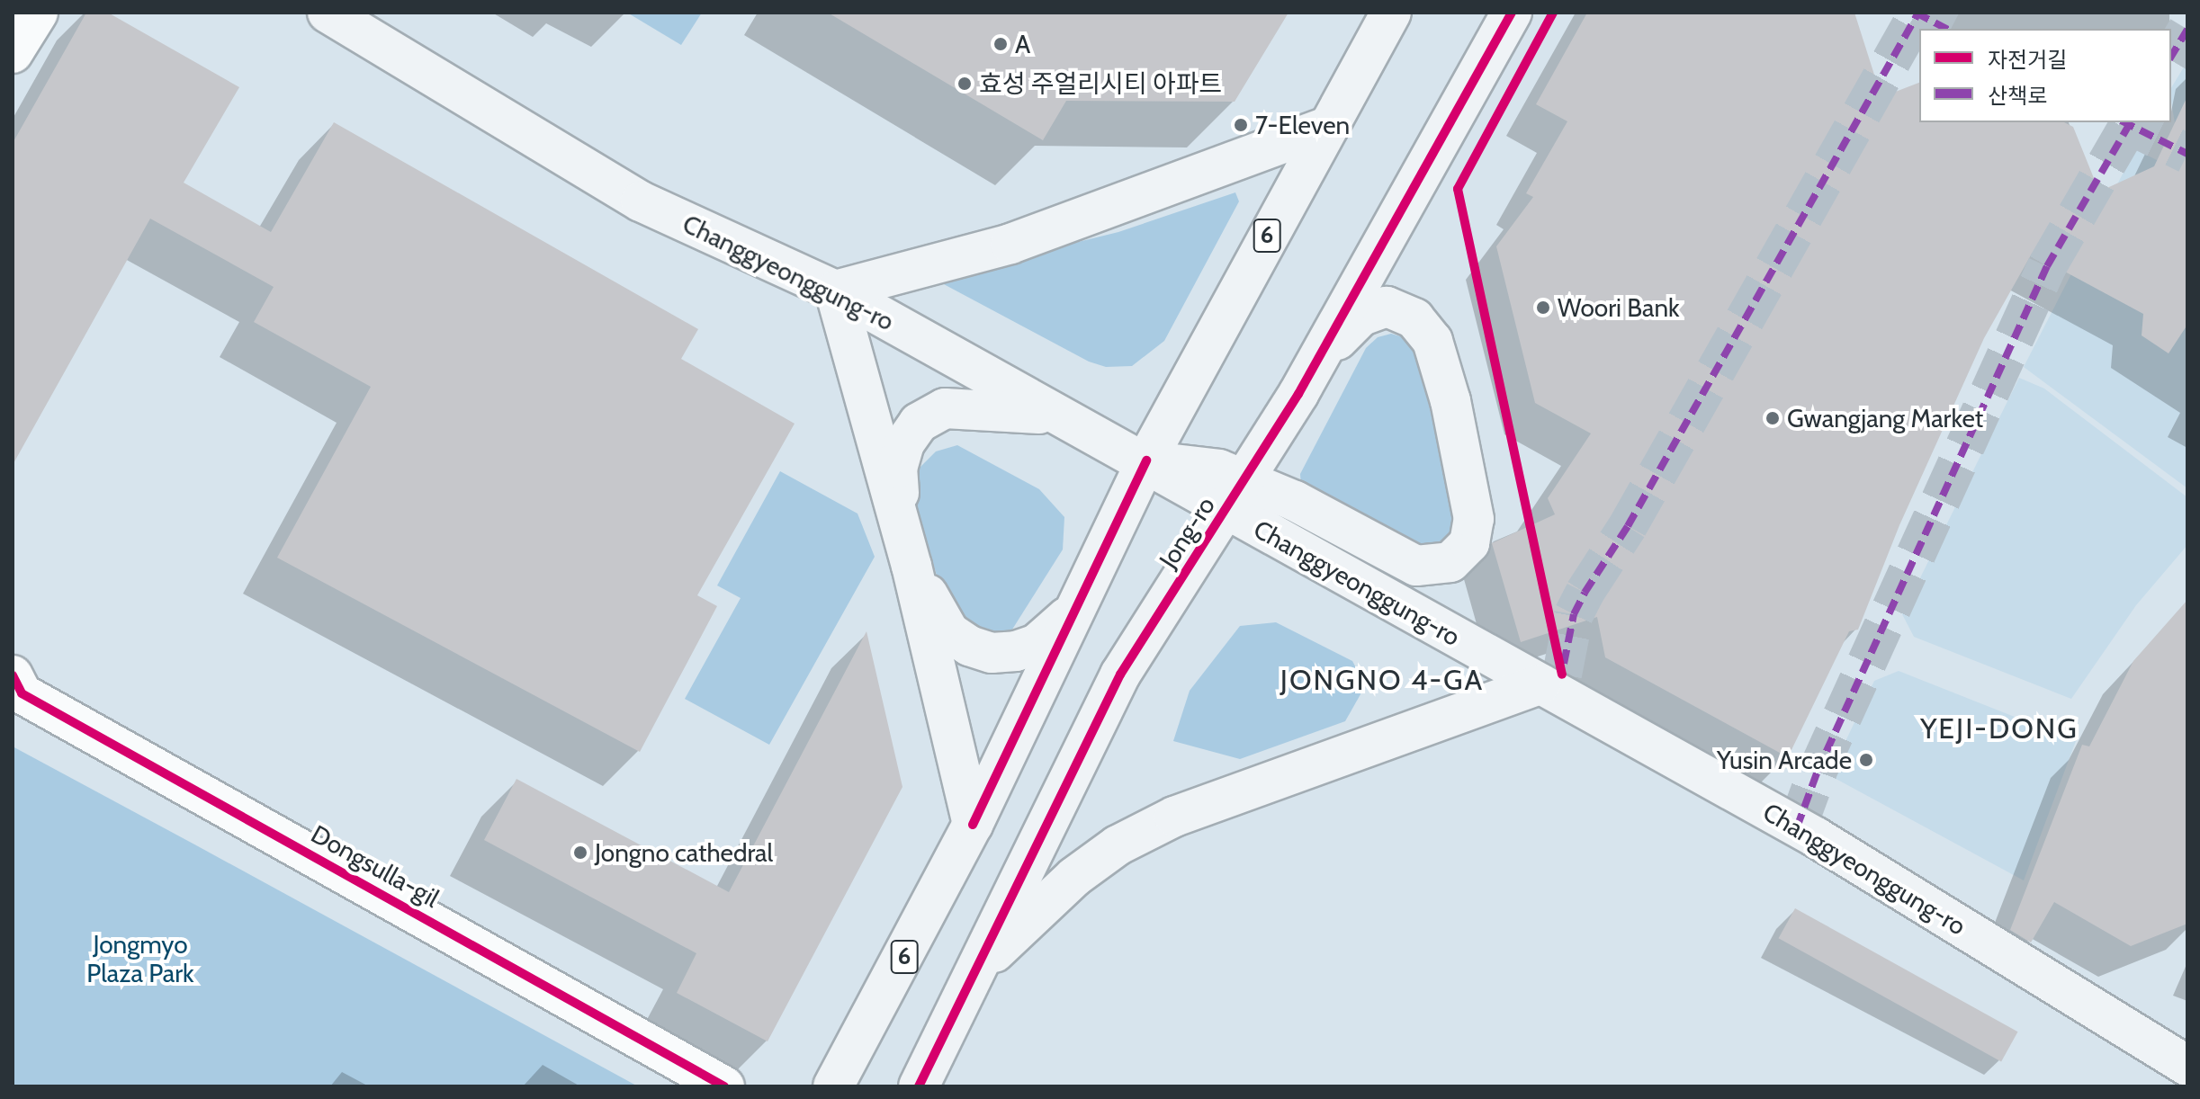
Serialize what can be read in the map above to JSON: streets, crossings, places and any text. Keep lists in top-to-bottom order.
{
  "streets": {
    "main road": ["6", "Changgyeonggung-ro", "Jong-ro"],
    "street": ["Dongsulla-gil"]
  },
  "crossings": [
    ["6", "Changgyeonggung-ro"],
    ["Changgyeonggung-ro", "Jong-ro"]
  ],
  "districts": ["JONGNO 4-GA", "YEJI-DONG"],
  "parks": ["Jongmyo Plaza Park"],
  "places": [
    "A",
    "효성 주얼리시티 아파트",
    "7-Eleven",
    "Woori Bank",
    "Gwangjang Market",
    "Yusin Arcade",
    "Jongno cathedral"
  ],
  "legend": ["자전거길", "산책로"]
}
